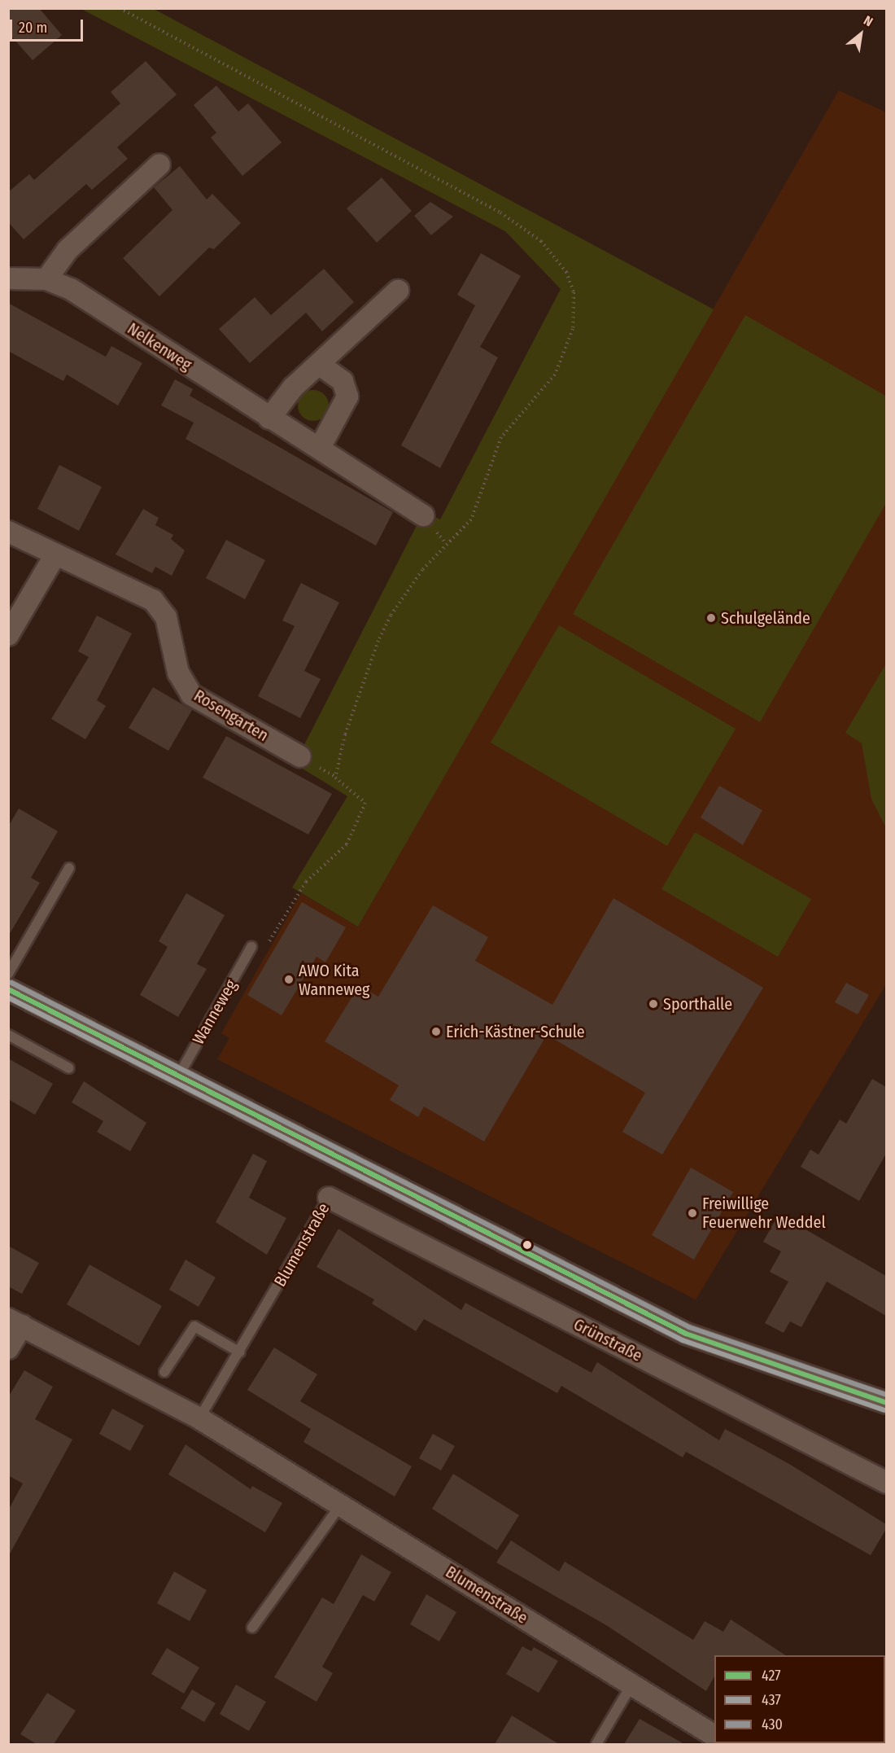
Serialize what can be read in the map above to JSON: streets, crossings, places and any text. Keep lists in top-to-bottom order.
{
  "streets": {
    "street": [
      "Nelkenweg",
      "Rosengarten",
      "Blumenstraße",
      "Grünstraße"
    ],
    "lane": ["Wanneweg"]
  },
  "crossings": [
    ["Blumenstraße", "Grünstraße"]
  ],
  "places": [
    "Schulgelände",
    "AWO Kita Wanneweg",
    "Sporthalle",
    "Erich-Kästner-Schule",
    "Freiwillige Feuerwehr Weddel"
  ],
  "lines": ["transit line 430", "transit line 427", "transit line 437"],
  "legend": ["427", "437", "430"],
  "scale_bar": "20 m",
  "north": "top right"
}
